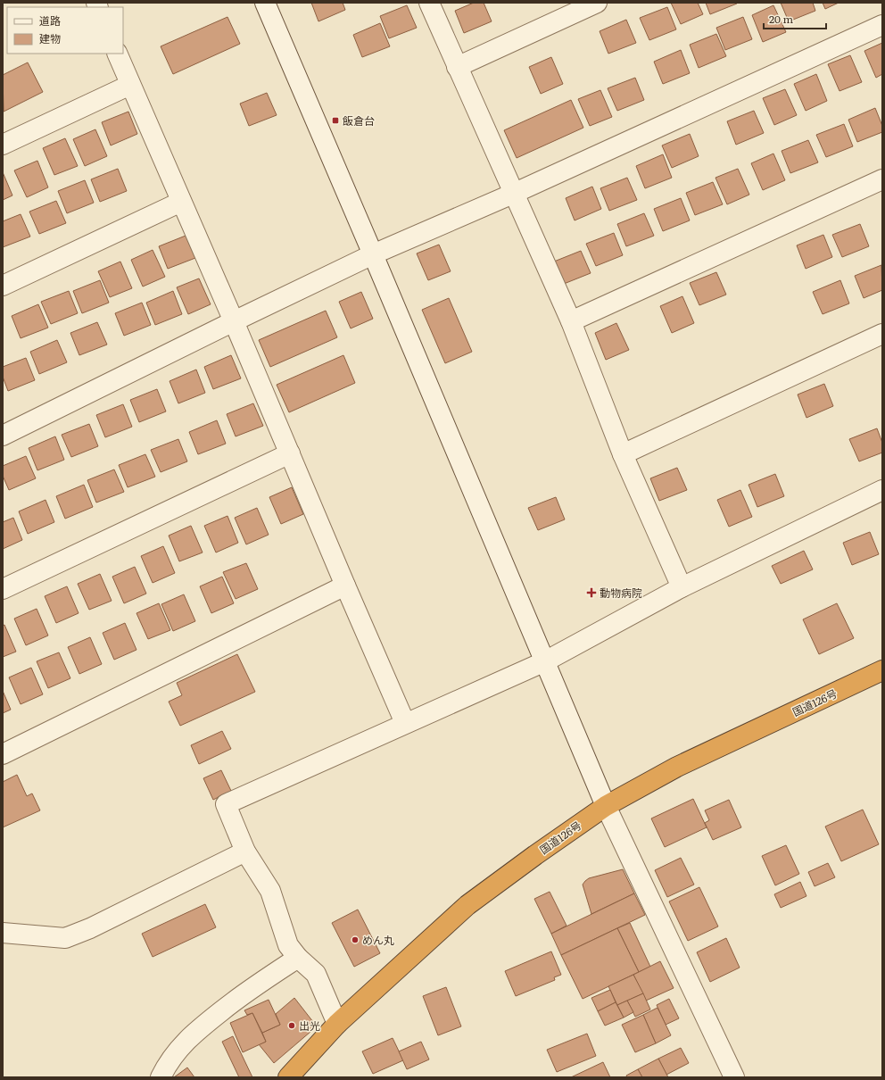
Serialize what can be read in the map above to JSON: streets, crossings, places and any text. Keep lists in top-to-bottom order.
{
  "streets": {
    "highway": ["国道126号"]
  },
  "places": {
    "transit": ["飯倉台"],
    "health": ["動物病院"],
    "other": ["めん丸", "出光"]
  },
  "legend": ["道路", "建物"],
  "scale_bar": "20 m"
}
